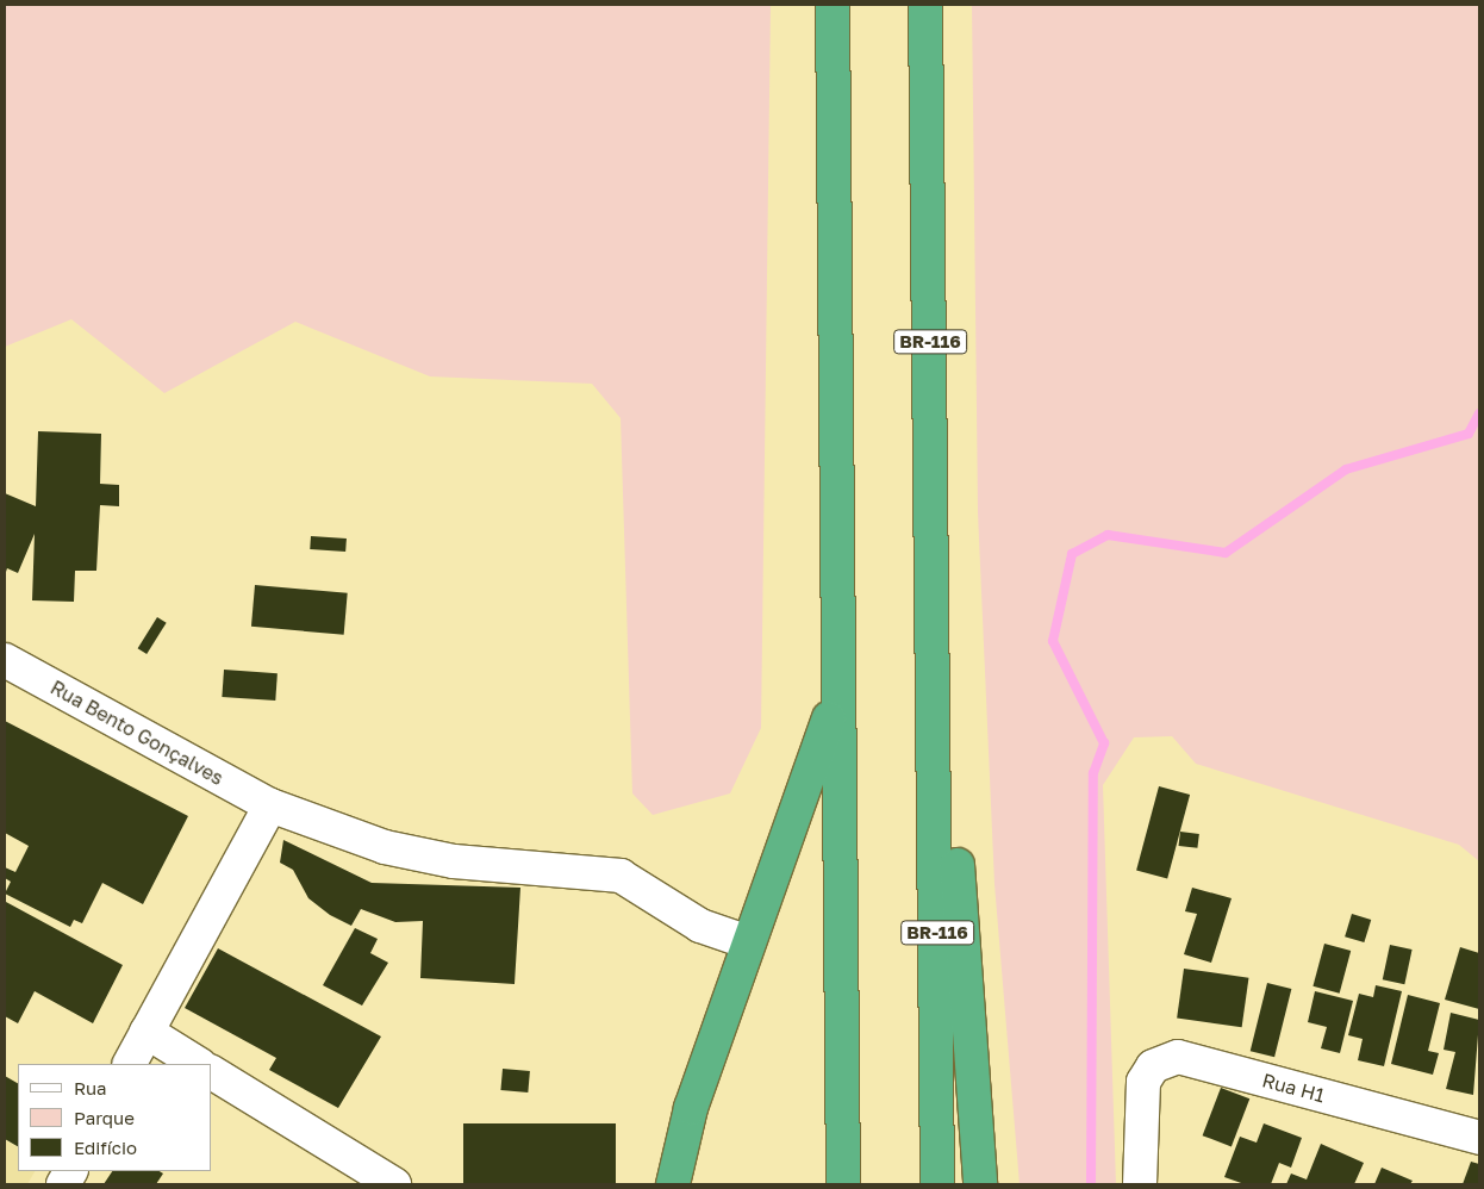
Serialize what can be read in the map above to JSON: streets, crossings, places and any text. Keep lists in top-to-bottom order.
{
  "streets": {
    "highway": ["BR-116"],
    "street": ["Rua Bento Gonçalves", "Rua H1"]
  },
  "legend": ["Rua", "Parque", "Edifício"]
}
